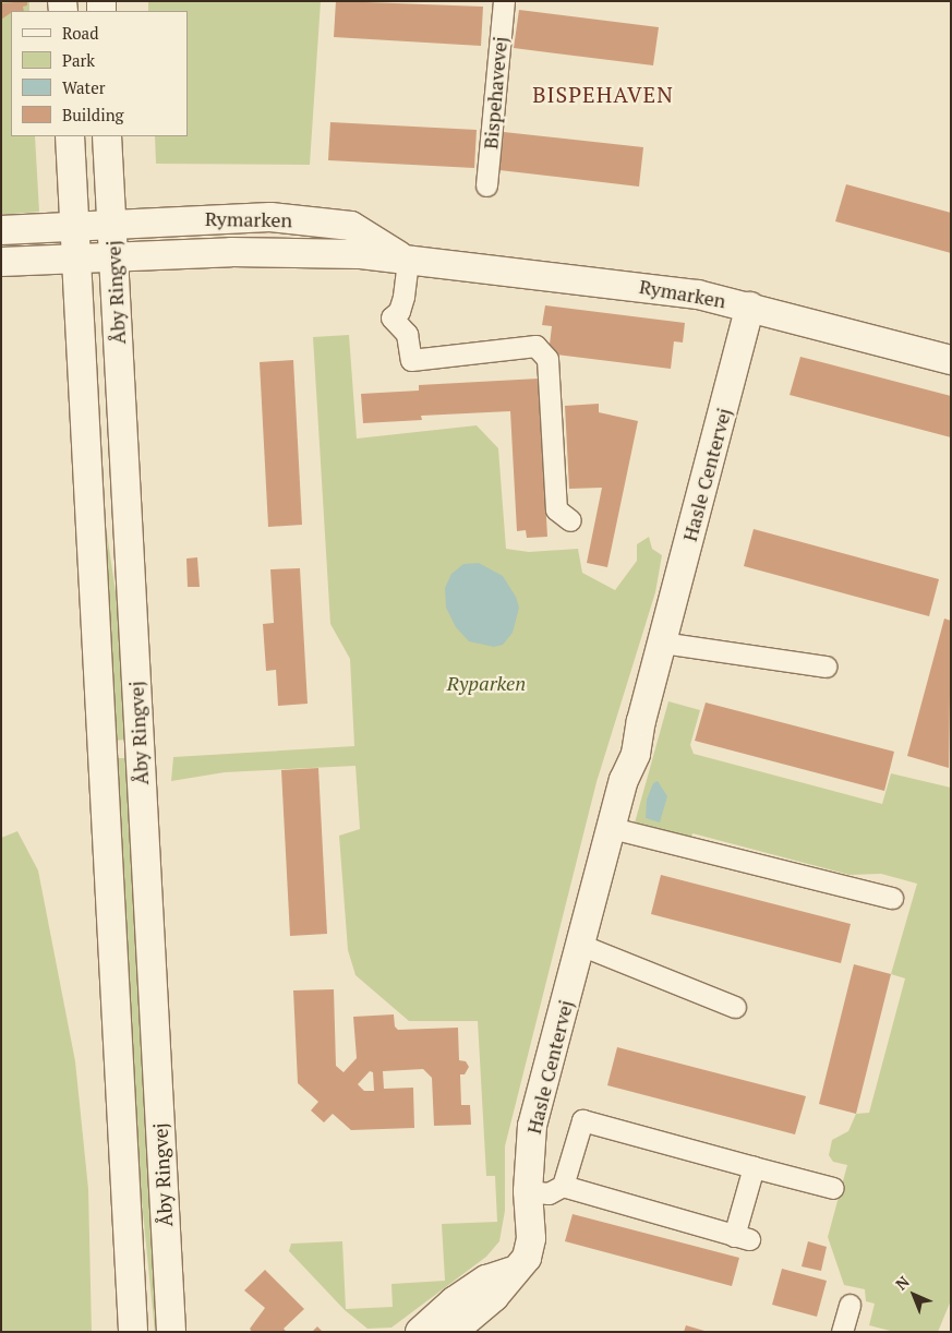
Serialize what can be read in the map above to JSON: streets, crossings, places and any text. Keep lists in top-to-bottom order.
{
  "streets": {
    "street": [
      "Bispehavevej",
      "Rymarken",
      "Åby Ringvej",
      "Hasle Centervej"
    ]
  },
  "crossings": [
    ["Rymarken", "Åby Ringvej"],
    ["Rymarken", "Hasle Centervej"]
  ],
  "districts": ["BISPEHAVEN"],
  "parks": ["Ryparken"],
  "legend": [
    "Road",
    "Park",
    "Water",
    "Building"
  ],
  "north": "top left"
}
